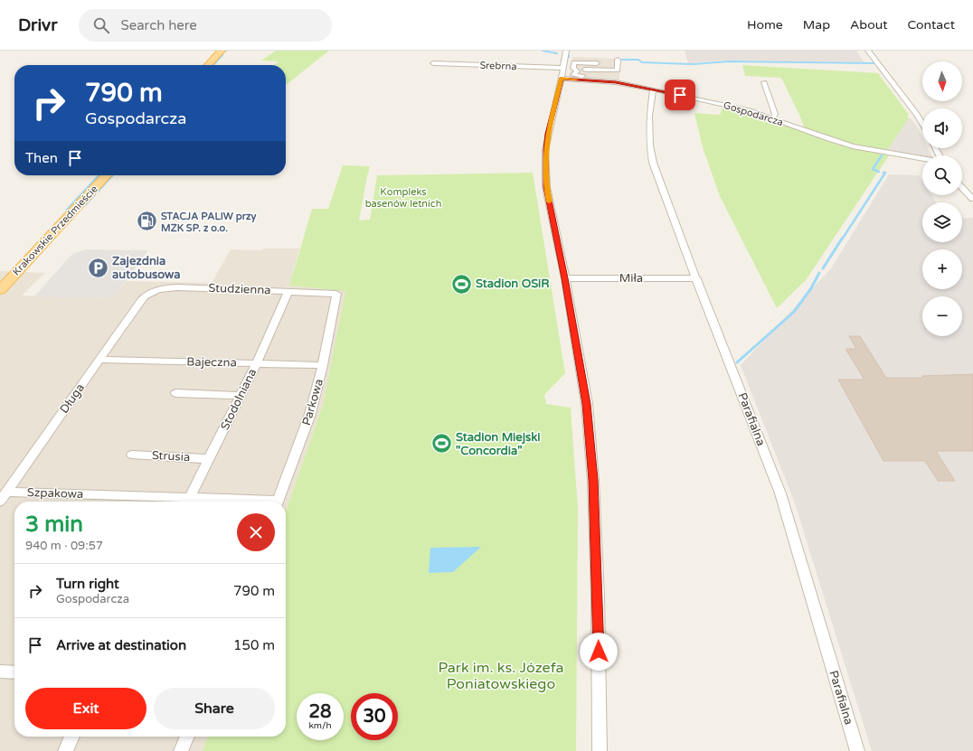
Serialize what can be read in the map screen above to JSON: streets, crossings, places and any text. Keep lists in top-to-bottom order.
{
  "streets": {
    "main road": ["Krakowskie Przedmieście"],
    "street": [
      "Srebrna",
      "Gospodarcza",
      "Miła",
      "Studzienna",
      "Bajeczna",
      "Długa",
      "Stodolniana",
      "Parkowa",
      "Parafialna",
      "Strusia",
      "Szpakowa"
    ]
  },
  "crossings": [
    ["Gospodarcza", "Parafialna"],
    ["Miła", "Parafialna"],
    ["Studzienna", "Długa"],
    ["Studzienna", "Stodolniana"],
    ["Studzienna", "Parkowa"],
    ["Bajeczna", "Długa"],
    ["Bajeczna", "Stodolniana"],
    ["Bajeczna", "Parkowa"],
    ["Długa", "Szpakowa"],
    ["Stodolniana", "Strusia"],
    ["Stodolniana", "Szpakowa"]
  ],
  "parks": ["Kompleks basenów letnich", "Park im. ks. Józefa Poniatowskiego"],
  "places": {
    "fuel station": ["STACJA PALIW przy MZK SP. z o.o."],
    "parking": ["Zajezdnia autobusowa"],
    "sports": ["Stadion OSiR", "Stadion Miejski \"Concordia\""]
  },
  "north": "bottom",
  "page": {
    "header": "Drivr",
    "search": "Search here",
    "nav": [
      "Home",
      "Map",
      "About",
      "Contact"
    ],
    "map_buttons": ["+", "−"],
    "turn": ["790 m", "Gospodarcza"],
    "then": "Then",
    "heading": ["3 min", "940 m · 09:57"],
    "list": [
      {
        "name": "Turn right",
        "note": "Gospodarcza",
        "value": "790 m"
      },
      {
        "name": "Arrive at destination",
        "value": "150 m"
      }
    ],
    "buttons": ["Exit", "Share"],
    "speed": "28 km/h",
    "limit": "30"
  }
}
